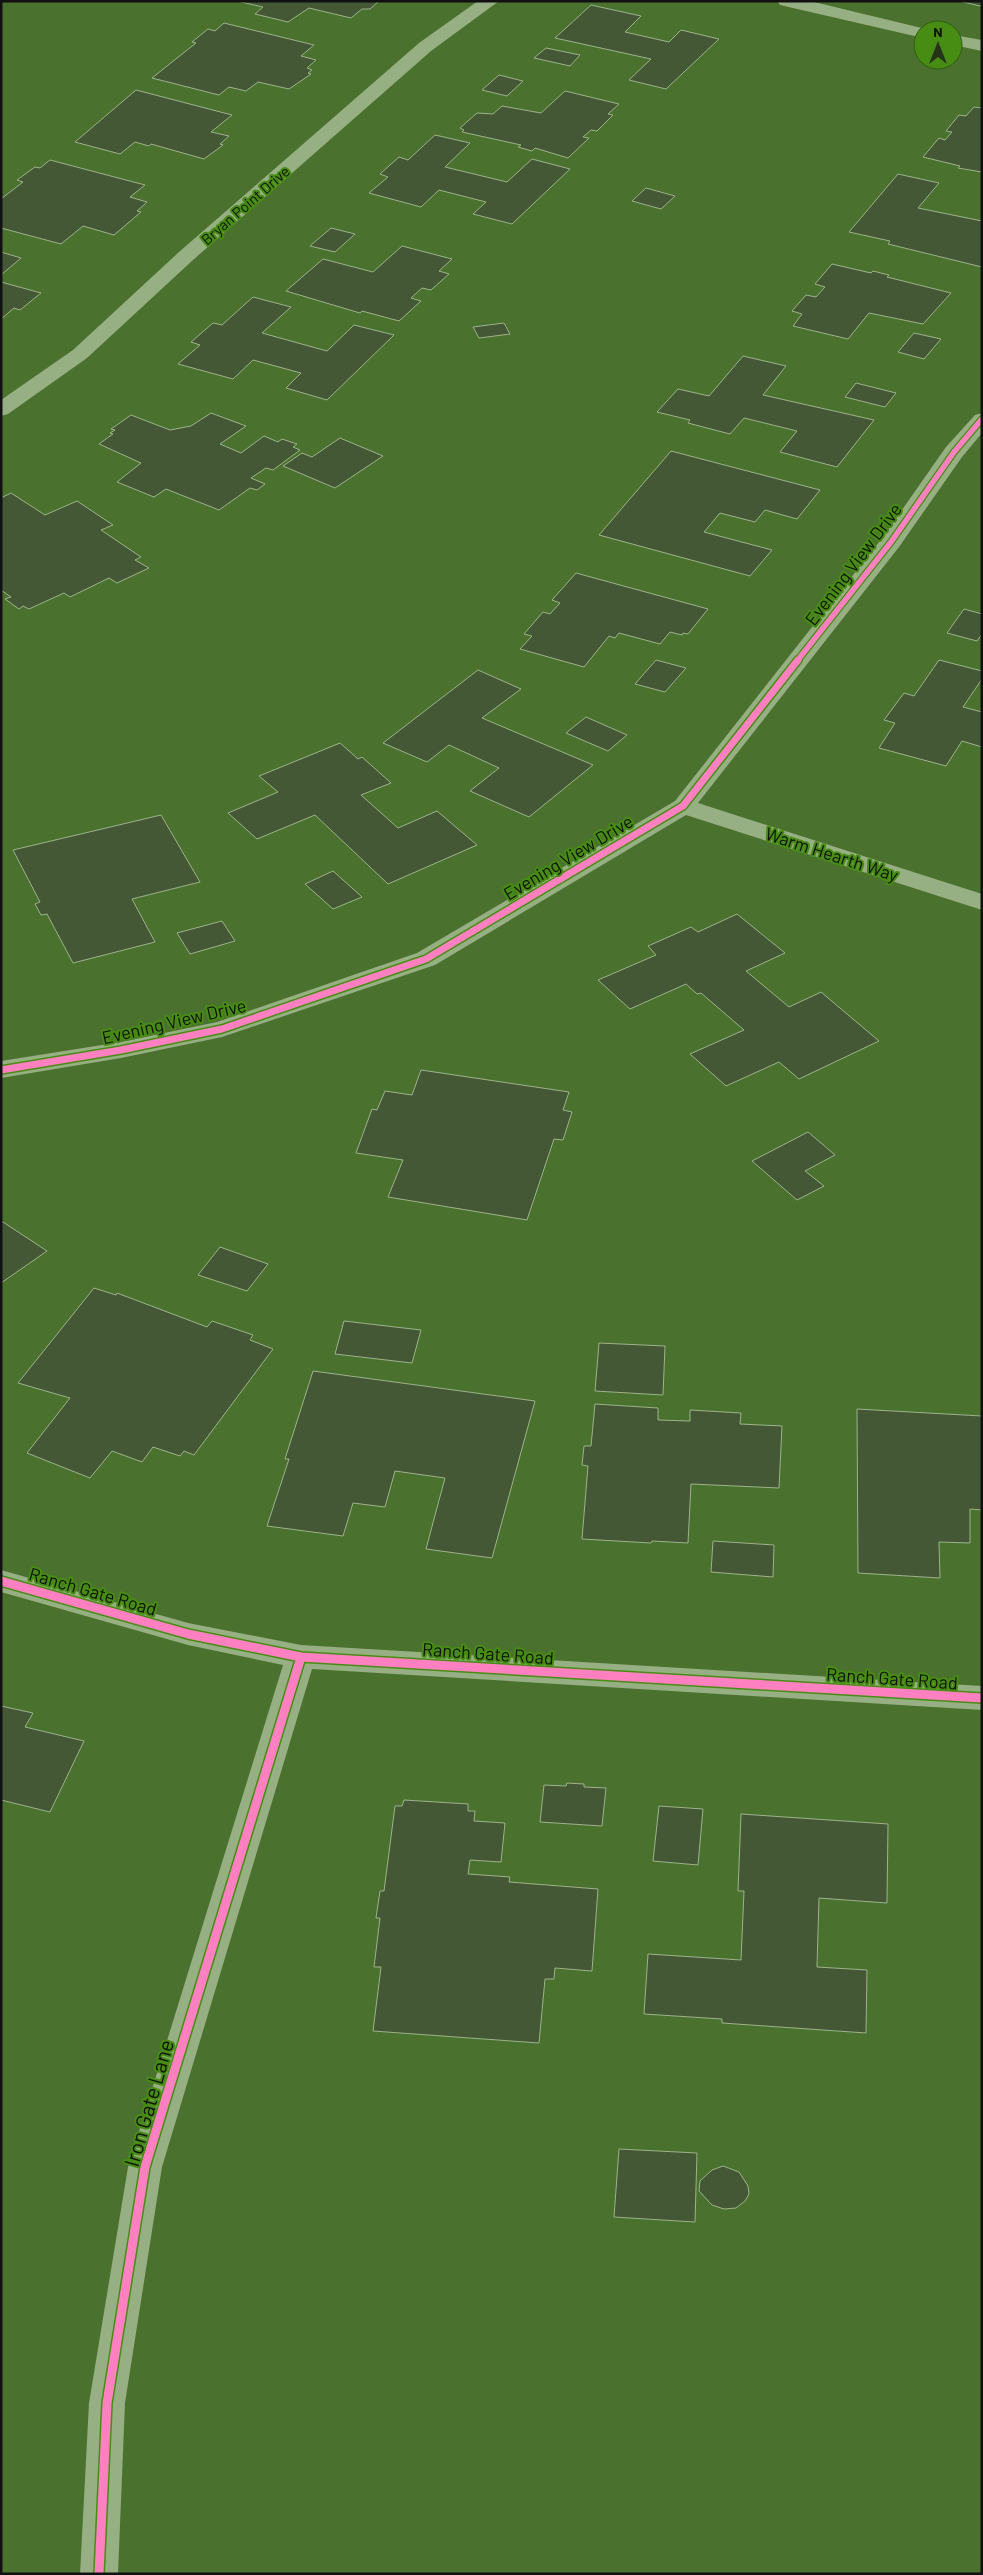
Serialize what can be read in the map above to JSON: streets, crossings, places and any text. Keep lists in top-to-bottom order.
{
  "streets": {
    "street": [
      "Bryan Point Drive",
      "Evening View Drive",
      "Warm Hearth Way",
      "Ranch Gate Road",
      "Iron Gate Lane"
    ]
  },
  "crossings": [
    ["Evening View Drive", "Warm Hearth Way"],
    ["Ranch Gate Road", "Iron Gate Lane"]
  ],
  "north": "top"
}
